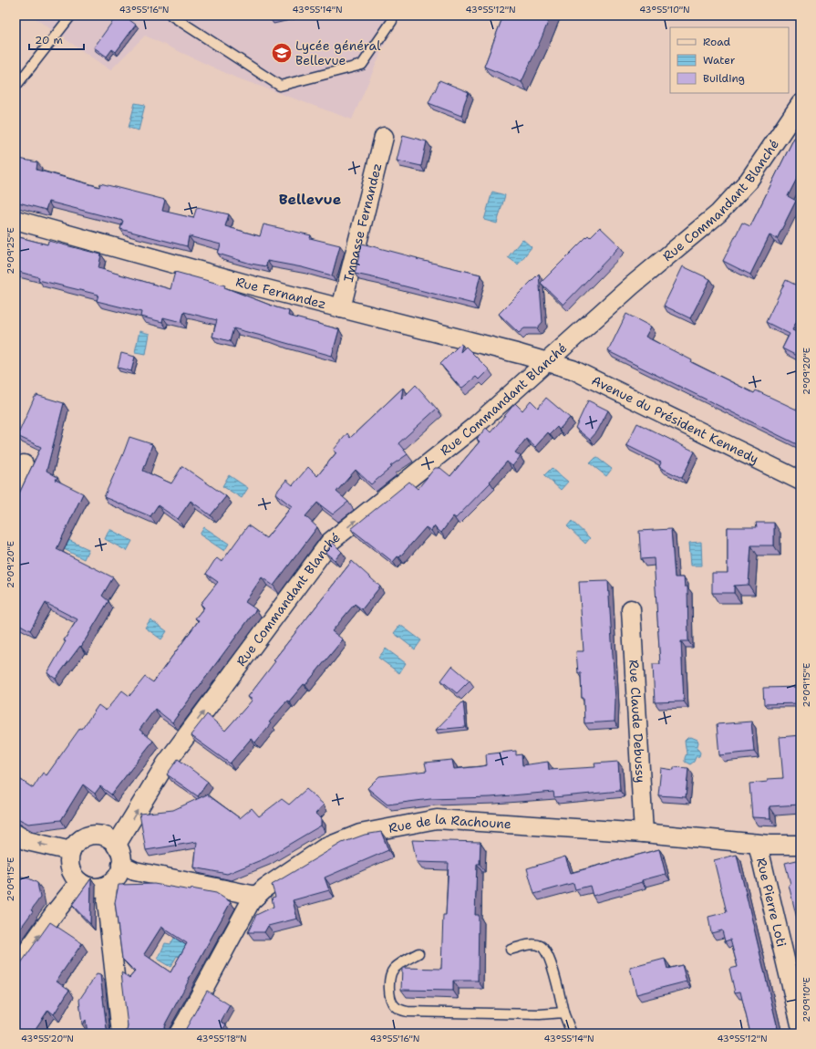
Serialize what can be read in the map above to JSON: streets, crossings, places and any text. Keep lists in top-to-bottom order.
{
  "streets": {
    "street": [
      "Rue Commandant Blanché",
      "Impasse Fernandez",
      "Rue Fernandez",
      "Avenue du Président Kennedy",
      "Rue Claude Debussy",
      "Rue de la Rachoune",
      "Rue Pierre Loti"
    ]
  },
  "crossings": [
    ["Rue Commandant Blanché", "Rue Fernandez"],
    ["Rue Commandant Blanché", "Avenue du Président Kennedy"],
    ["Impasse Fernandez", "Rue Fernandez"],
    ["Rue Fernandez", "Avenue du Président Kennedy"],
    ["Rue Claude Debussy", "Rue de la Rachoune"],
    ["Rue de la Rachoune", "Rue Pierre Loti"]
  ],
  "one_way": ["Rue Commandant Blanché"],
  "districts": ["Bellevue"],
  "places": {
    "school or university": ["Lycée général Bellevue"]
  },
  "legend": ["Road", "Water", "Building"],
  "scale_bar": "20 m",
  "coordinates": [
    "43°55'16\"N",
    "43°55'14\"N",
    "43°55'12\"N",
    "43°55'10\"N",
    "2°09'25\"E",
    "2°09'20\"E",
    "2°09'15\"E",
    "2°09'10\"E",
    "43°55'20\"N",
    "43°55'18\"N"
  ]
}
